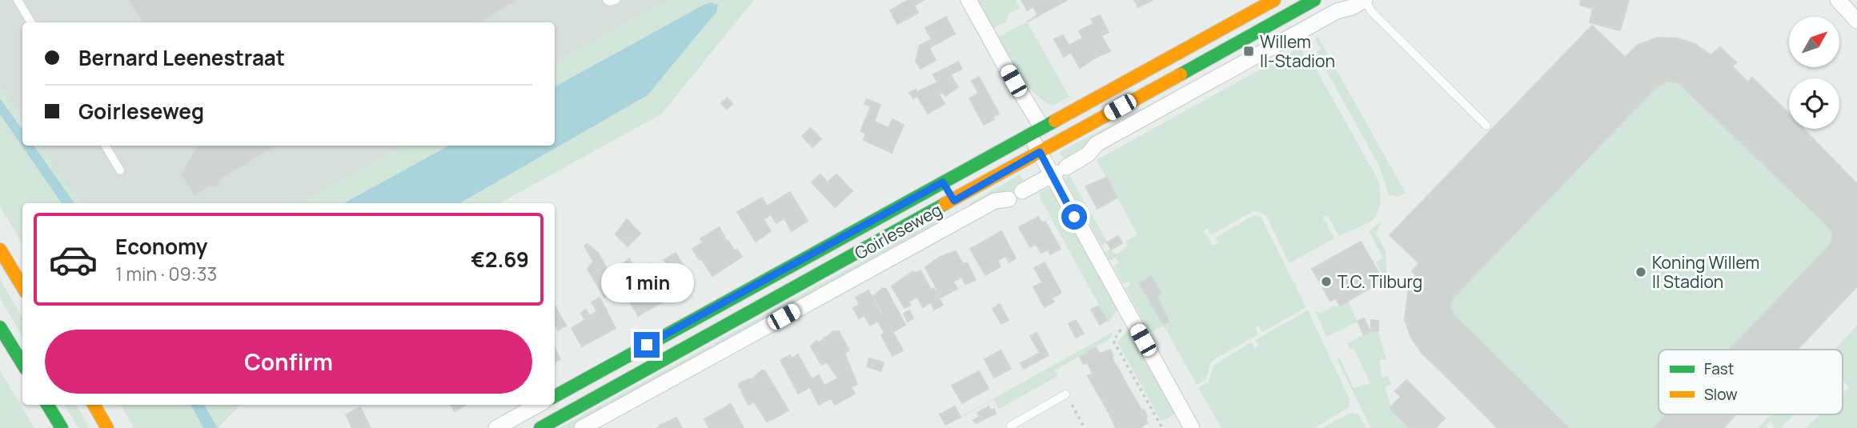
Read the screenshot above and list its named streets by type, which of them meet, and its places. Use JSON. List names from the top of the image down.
{
  "streets": {
    "main road": ["Goirleseweg"]
  },
  "places": {
    "transit": ["Willem II-Stadion"],
    "other": ["Koning Willem II Stadion", "T.C. Tilburg"]
  },
  "legend": ["Fast", "Slow"],
  "north": "top right",
  "page": {
    "banner": ["Bernard Leenestraat", "Goirleseweg"],
    "list": [
      {
        "name": "Economy",
        "note": "1 min · 09:33",
        "value": "€2.69"
      }
    ],
    "bubble": "1 min",
    "buttons": "Confirm"
  }
}
